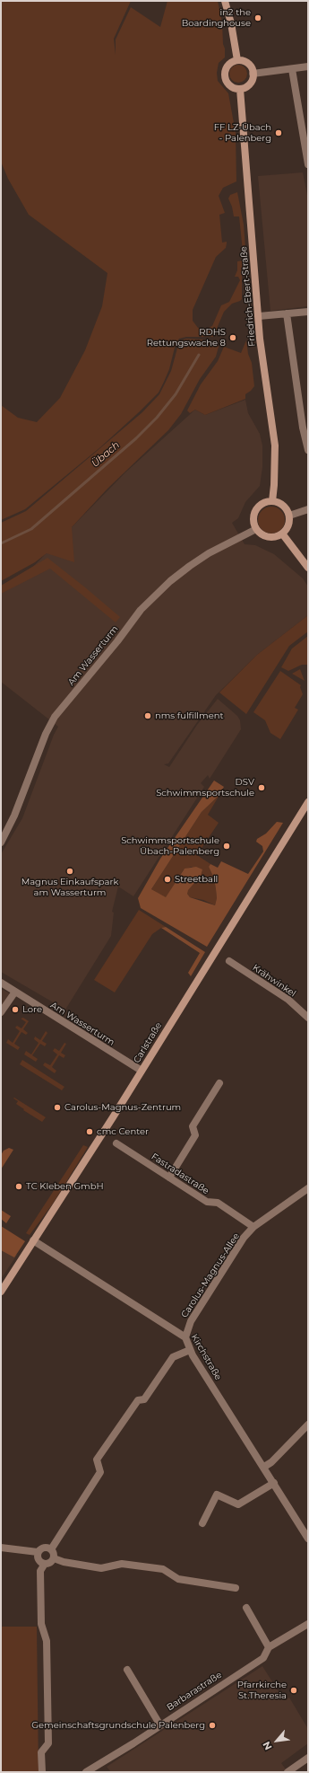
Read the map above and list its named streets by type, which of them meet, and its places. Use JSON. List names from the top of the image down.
{
  "streets": {
    "main road": ["Friedrich-Ebert-Straße", "Carlstraße"],
    "street": [
      "Am Wasserturm",
      "Krähwinkel",
      "Fastradastraße",
      "Carolus-Magnus-Allee",
      "Kirchstraße",
      "Barbarastraße"
    ]
  },
  "crossings": [
    ["Friedrich-Ebert-Straße", "Am Wasserturm"],
    ["Am Wasserturm", "Carlstraße"],
    ["Carlstraße", "Kirchstraße"],
    ["Fastradastraße", "Carolus-Magnus-Allee"],
    ["Carolus-Magnus-Allee", "Kirchstraße"]
  ],
  "water": ["Übach"],
  "places": [
    "in2 the Boardinghouse",
    "FF LZ-Übach - Palenberg",
    "RDHS Rettungswache 8",
    "nms fulfillment",
    "DSV Schwimmsportschule",
    "Schwimmsportschule Übach-Palenberg",
    "Magnus Einkaufspark am Wasserturm",
    "Streetball",
    "Lore",
    "Carolus-Magnus-Zentrum",
    "cmc Center",
    "TC Kleben GmbH",
    "Pfarrkirche St.Theresia",
    "Gemeinschaftsgrundschule Palenberg"
  ],
  "north": "bottom left"
}
